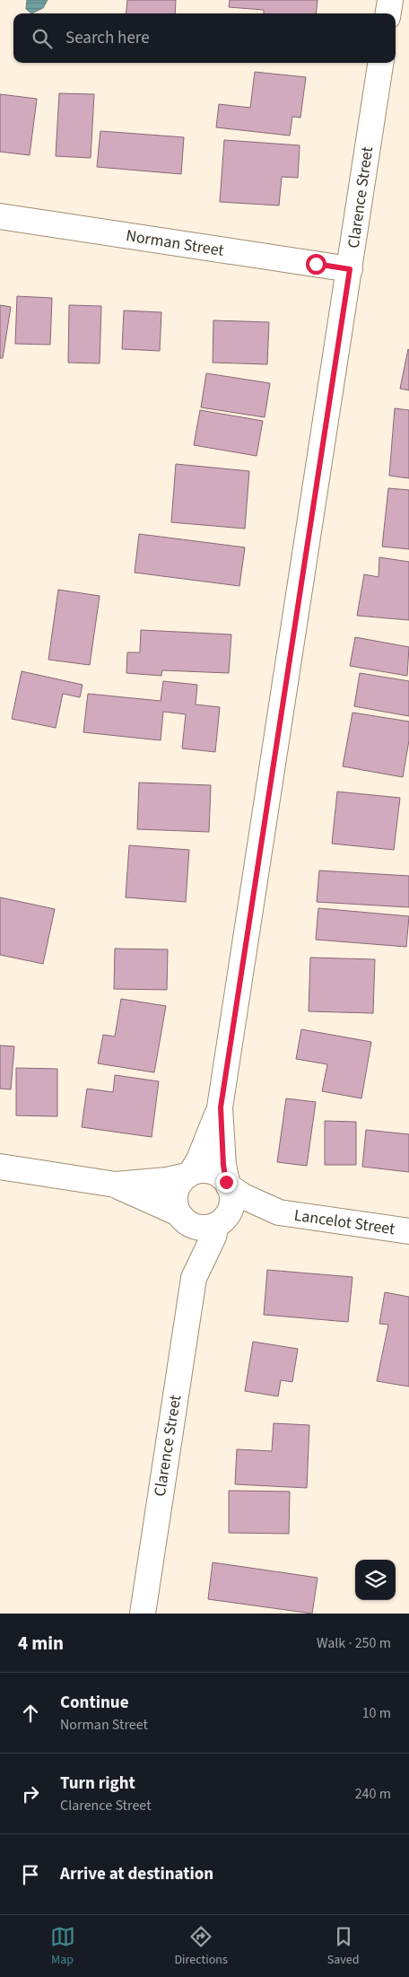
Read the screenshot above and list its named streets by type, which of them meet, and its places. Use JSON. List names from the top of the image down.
{
  "streets": {
    "street": ["Clarence Street", "Norman Street", "Lancelot Street"]
  },
  "crossings": [
    ["Clarence Street", "Norman Street"],
    ["Clarence Street", "Lancelot Street"]
  ],
  "page": {
    "search": "Search here",
    "heading": ["4 min", "Walk · 250 m"],
    "list": [
      ["Continue", "Norman Street", "10 m"],
      ["Turn right", "Clarence Street", "240 m"],
      "Arrive at destination"
    ],
    "nav": ["Map", "Directions", "Saved"]
  }
}
